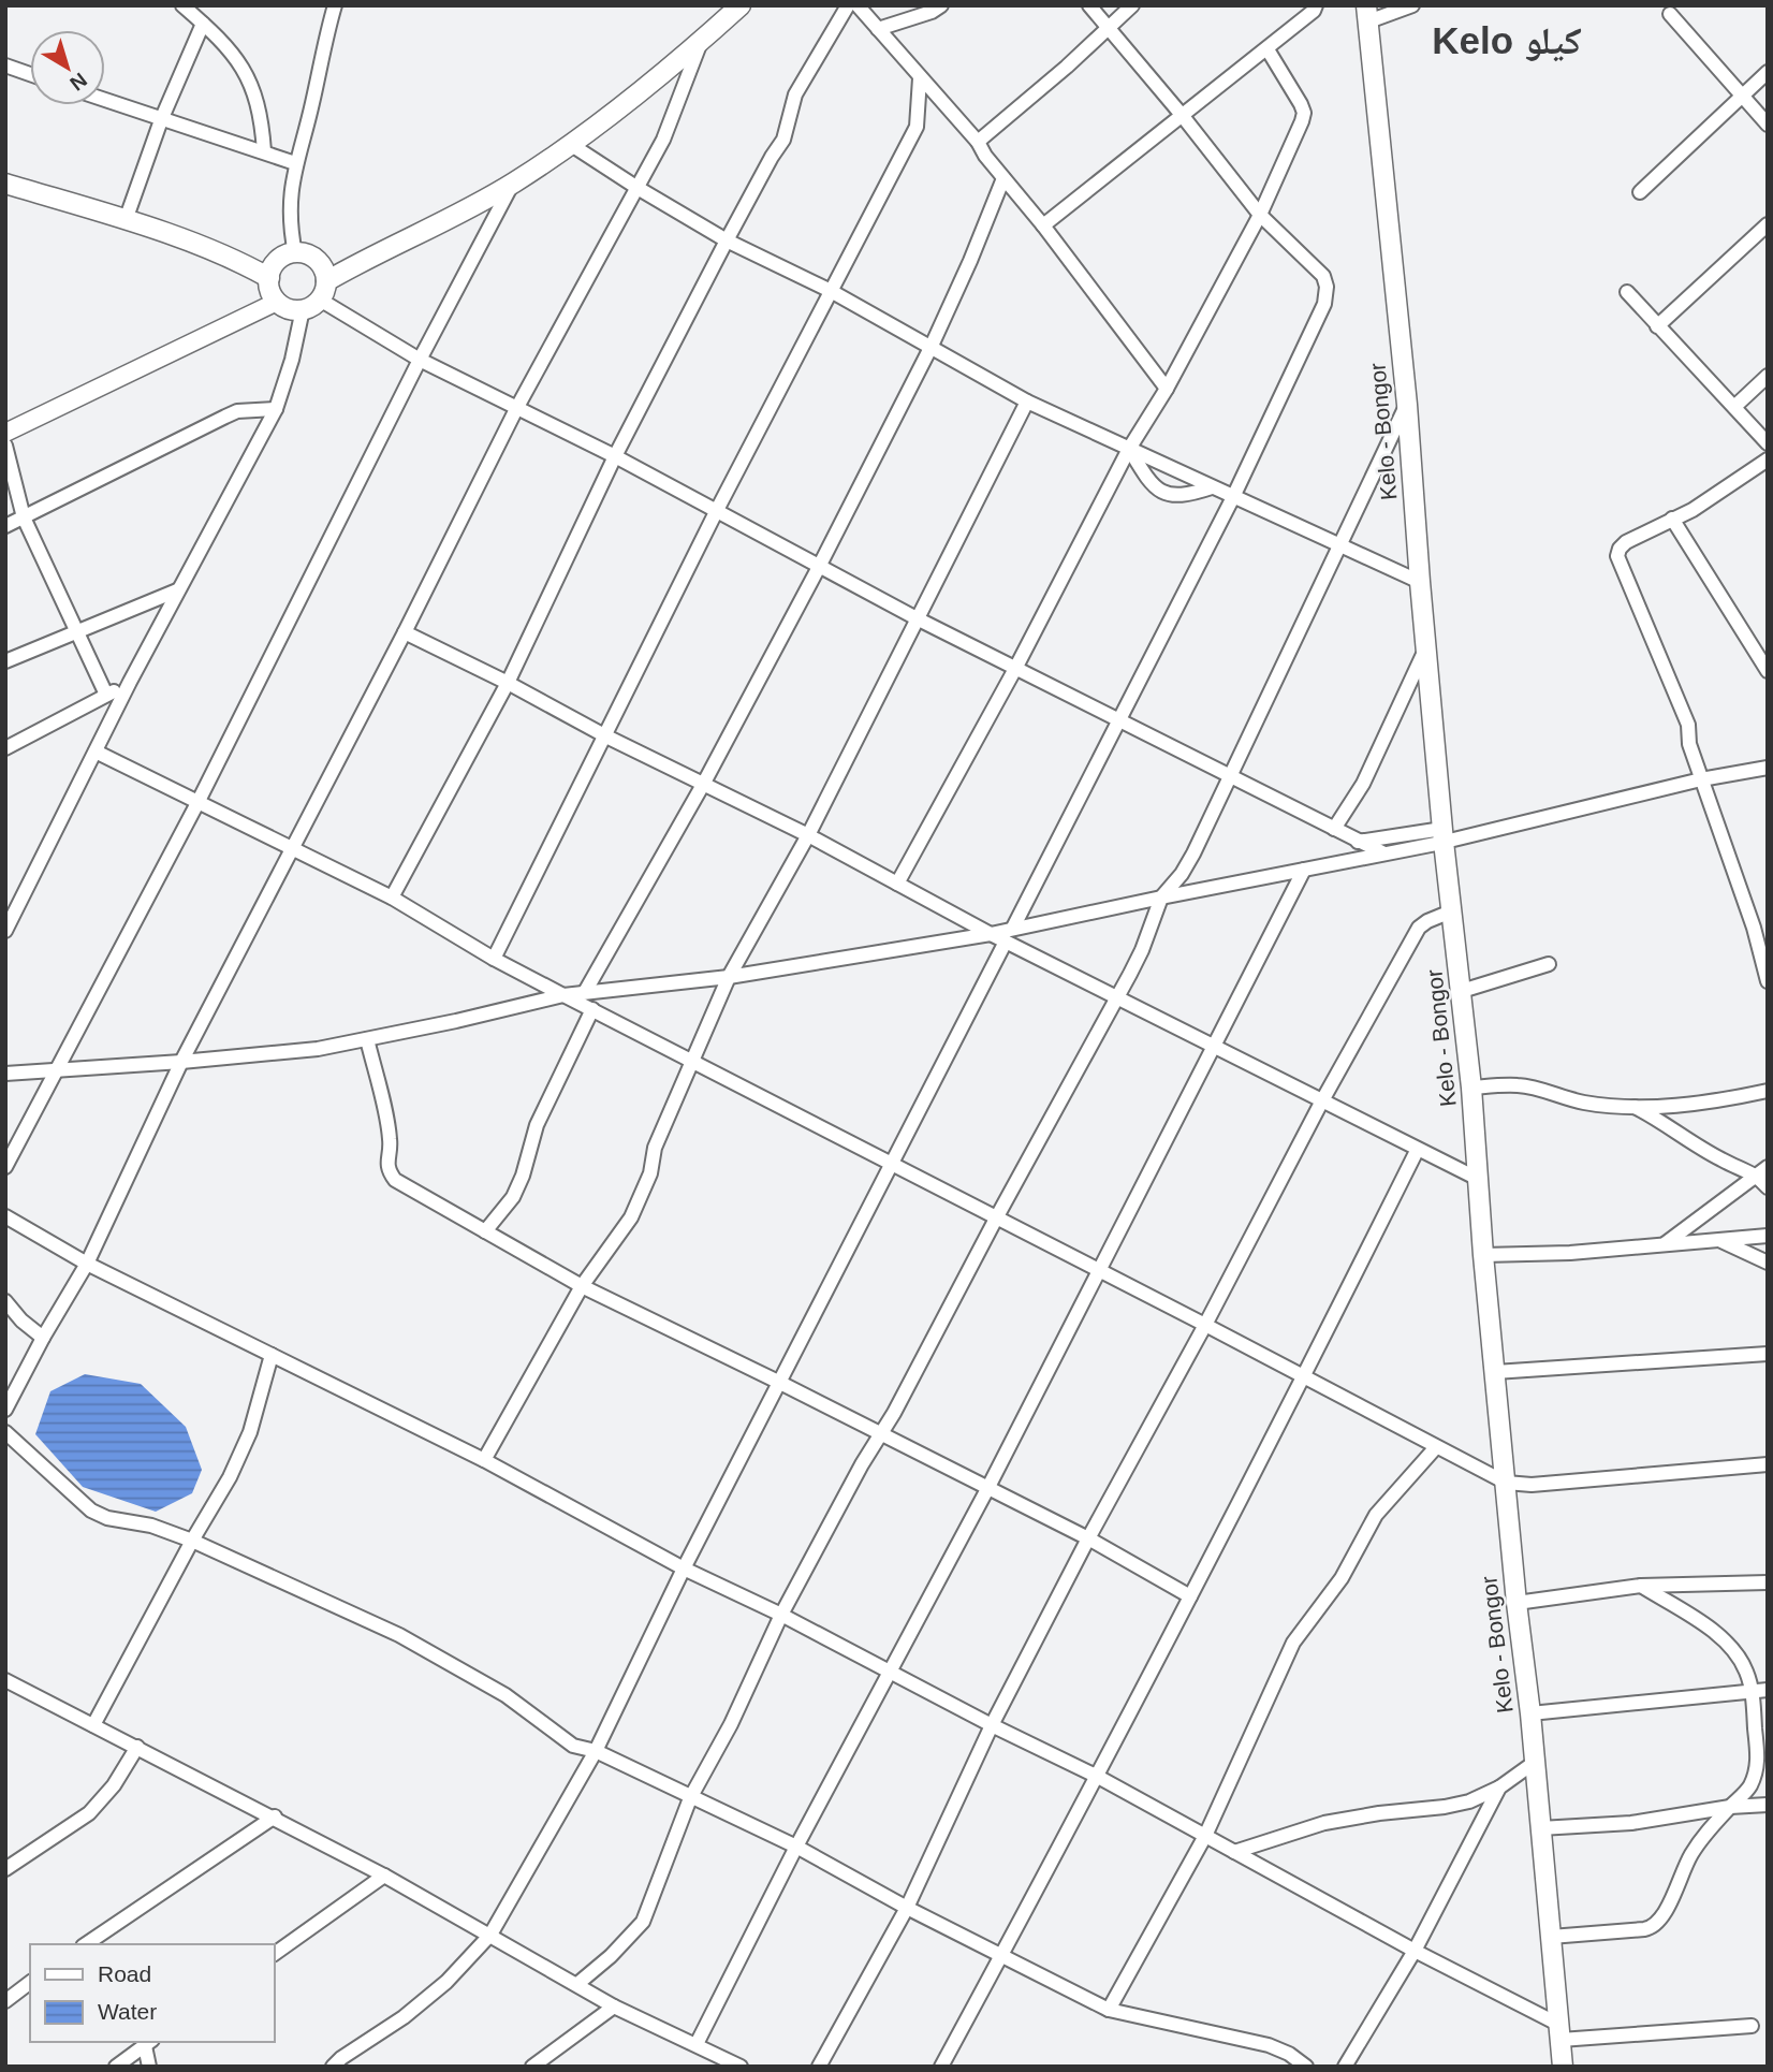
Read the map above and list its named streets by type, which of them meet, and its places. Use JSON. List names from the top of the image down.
{
  "streets": {
    "highway": ["Kelo - Bongor"]
  },
  "districts": ["Kelo كيلو"],
  "legend": ["Road", "Water"],
  "north": "bottom right"
}
